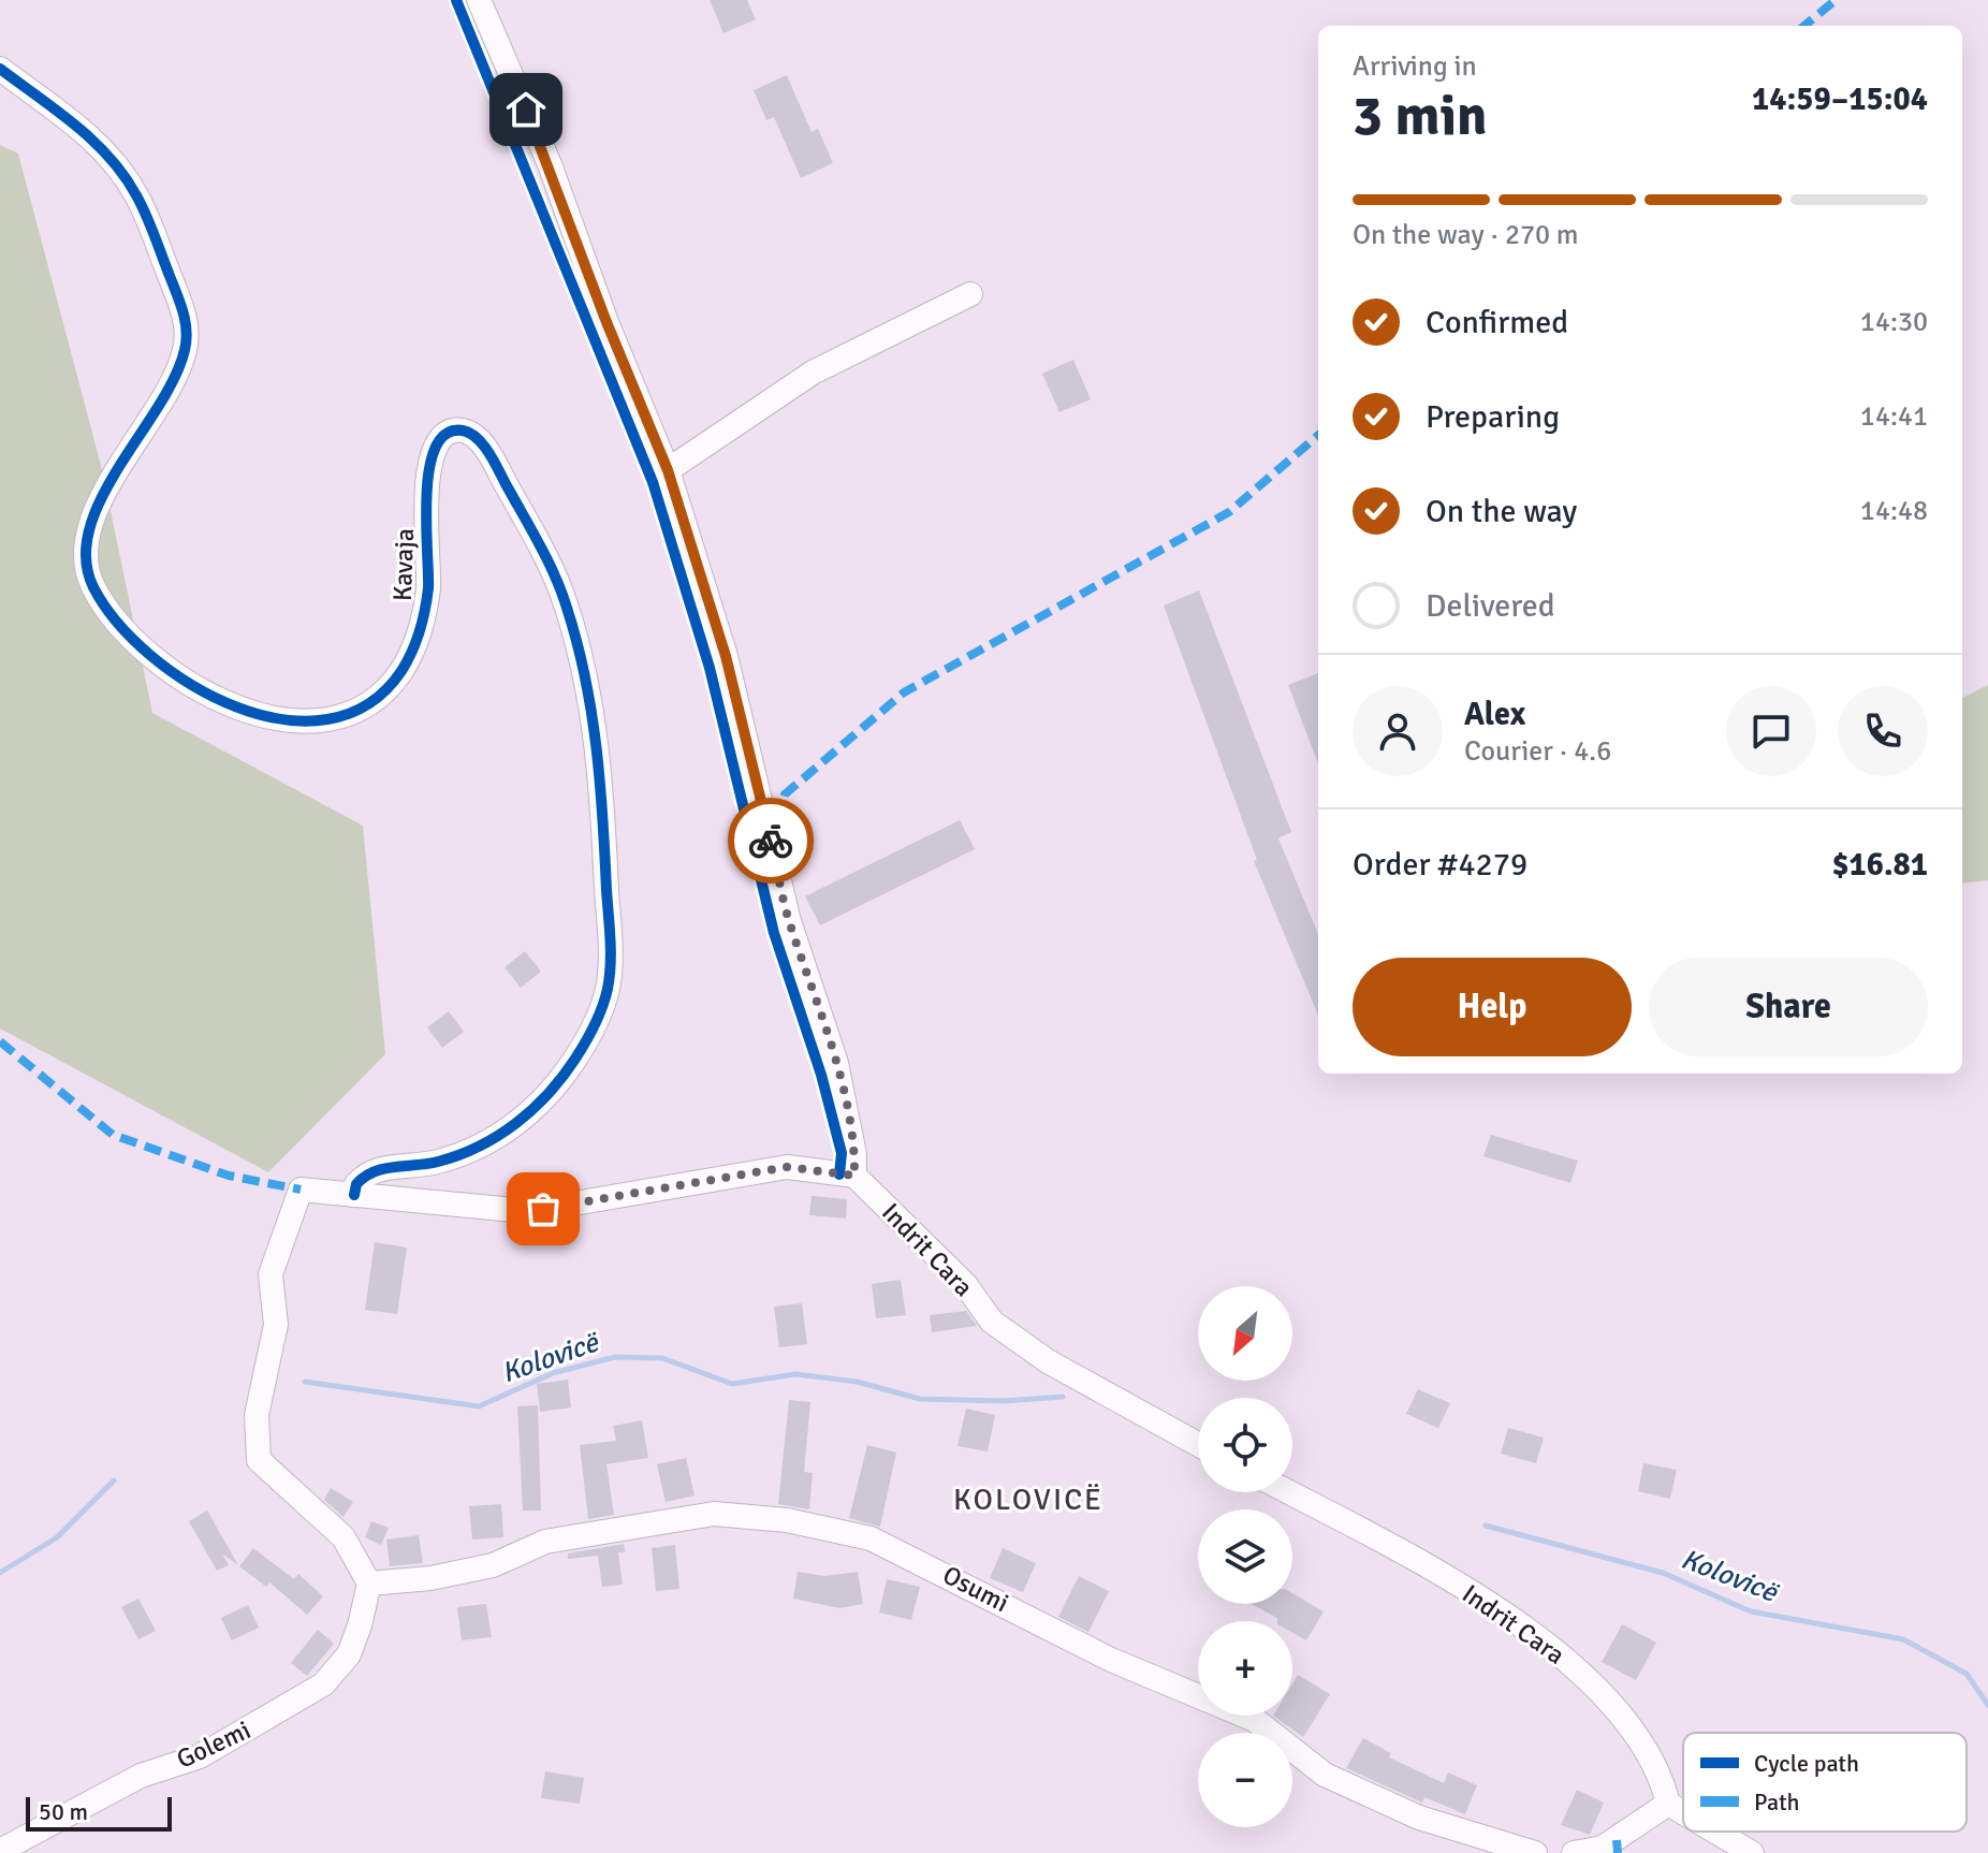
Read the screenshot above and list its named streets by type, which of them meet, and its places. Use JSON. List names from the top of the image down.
{
  "streets": {
    "street": [
      "Kavaja",
      "Indrit Cara",
      "Osumi",
      "Golemi"
    ]
  },
  "crossings": [
    ["Osumi", "Golemi"]
  ],
  "districts": ["KOLOVICË"],
  "water": ["Kolovicë"],
  "legend": ["Cycle path", "Path"],
  "scale_bar": "50 m",
  "north": "bottom left",
  "page": {
    "heading": ["3 min", "Arriving in", "14:59–15:04"],
    "panel": [
      "Alex",
      "Courier · 4.6",
      "Order #4279",
      "$16.81"
    ],
    "bar": "On the way · 270 m",
    "list": [
      ["Confirmed", "14:30"],
      ["Preparing", "14:41"],
      ["On the way", "14:48"],
      "Delivered"
    ],
    "buttons": ["Help", "Share"],
    "map_buttons": ["+", "−"],
    "scale": "50 m"
  }
}
